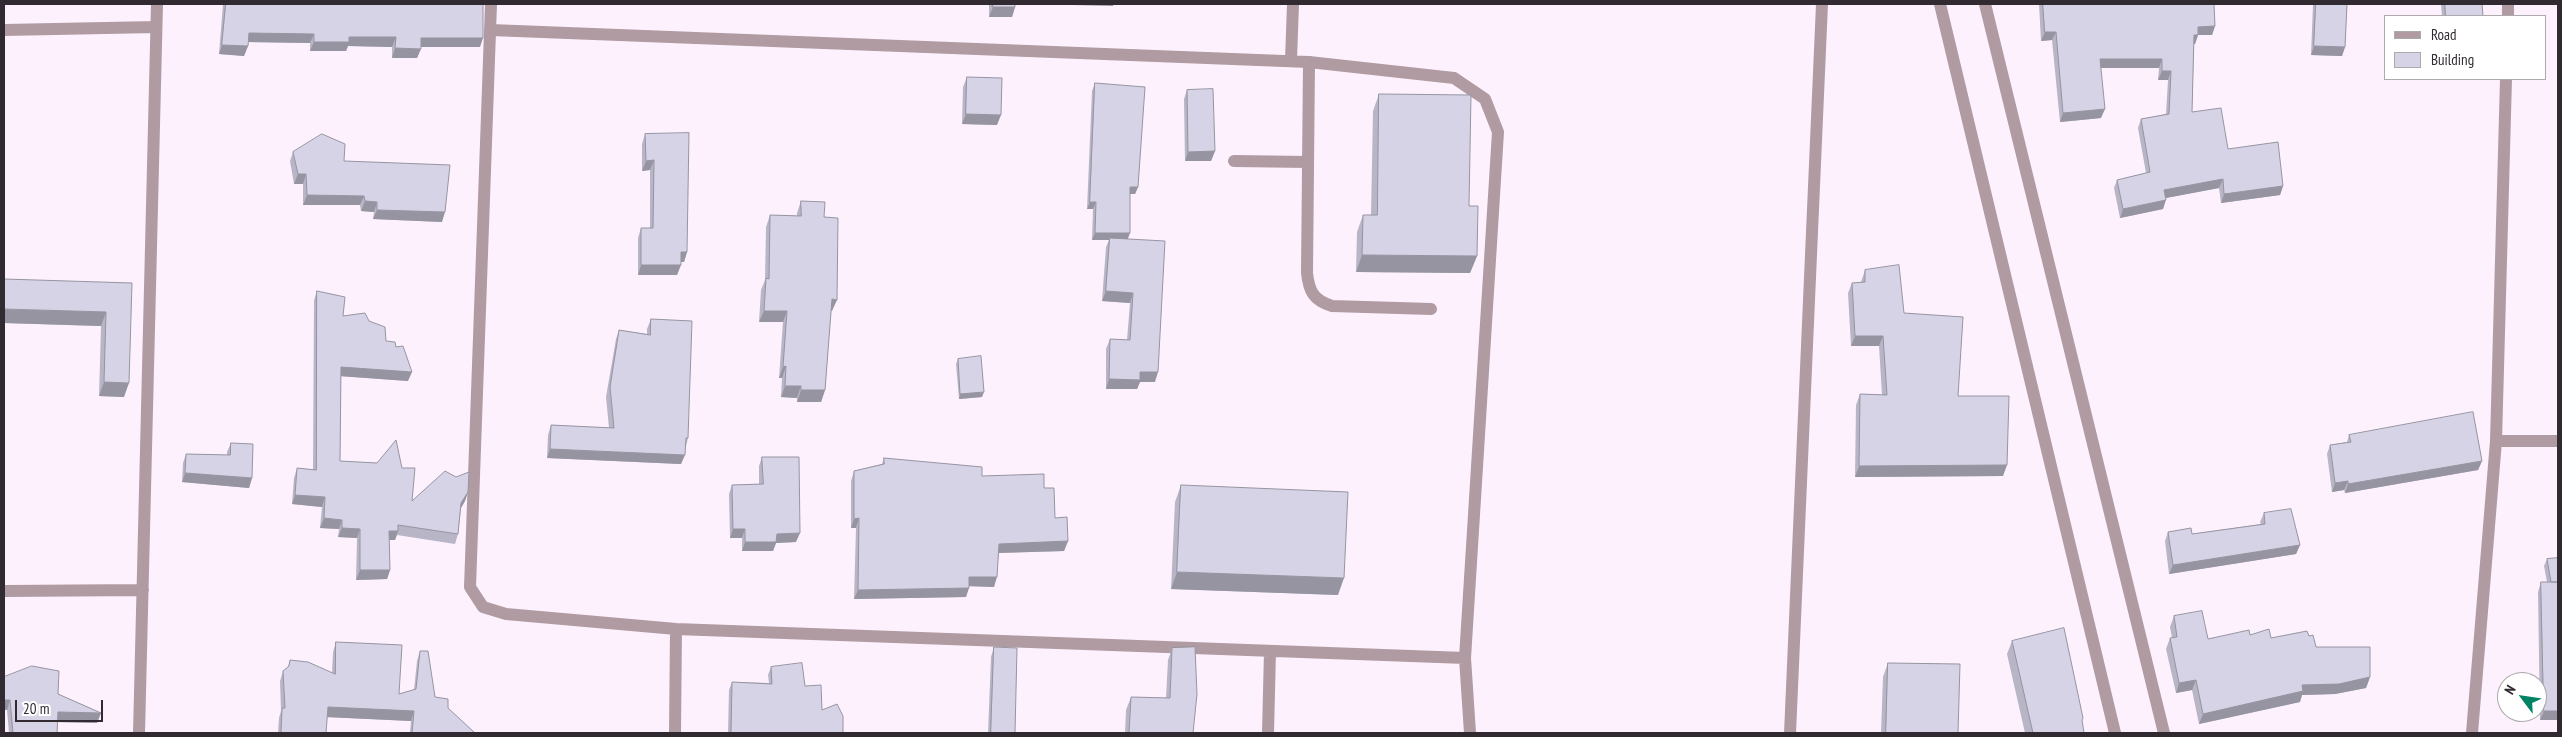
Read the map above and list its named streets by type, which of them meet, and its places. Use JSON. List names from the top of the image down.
{
  "legend": ["Road", "Building"],
  "scale_bar": "20 m",
  "north": "top left"
}
